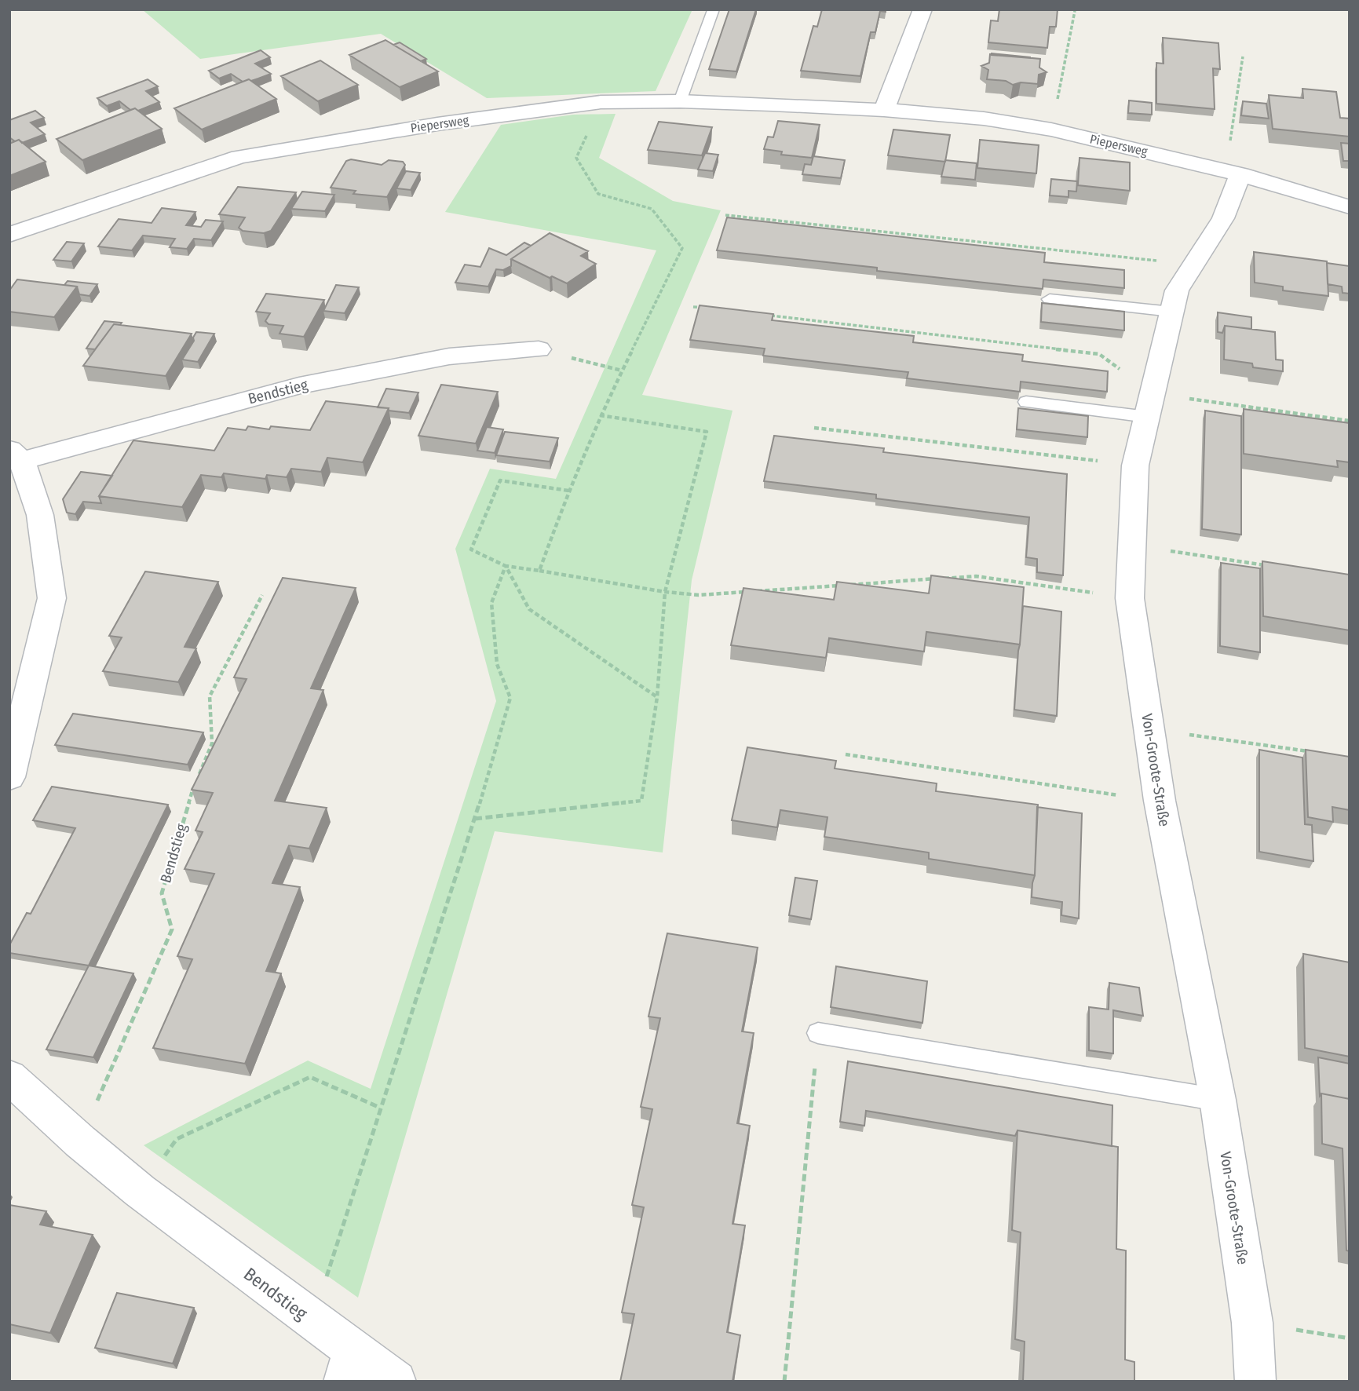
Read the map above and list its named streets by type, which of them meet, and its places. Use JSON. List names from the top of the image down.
{
  "streets": {
    "street": ["Piepersweg", "Bendstieg", "Von-Groote-Straße"]
  },
  "crossings": [
    ["Piepersweg", "Von-Groote-Straße"]
  ]
}
